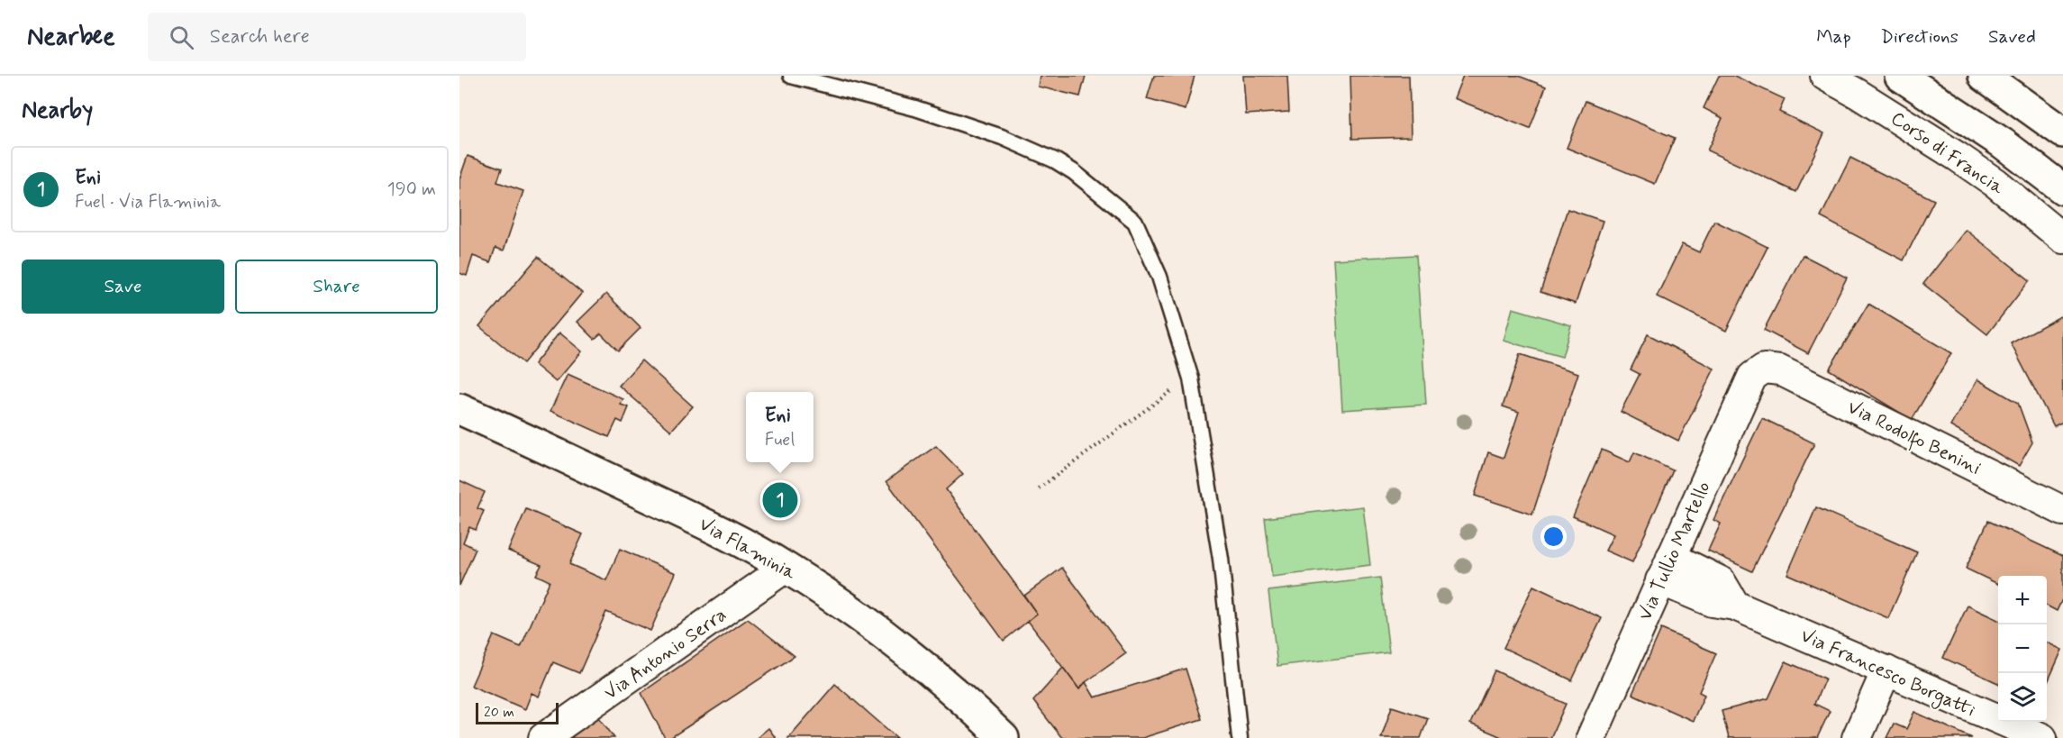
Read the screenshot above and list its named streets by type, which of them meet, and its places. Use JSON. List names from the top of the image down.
{
  "streets": {
    "street": [
      "Corso di Francia",
      "Via Rodolfo Benini",
      "Via Flaminia",
      "Via Tullio Martello",
      "Via Antonio Serra",
      "Via Francesco Borgatti"
    ]
  },
  "crossings": [
    ["Via Rodolfo Benini", "Via Tullio Martello"],
    ["Via Flaminia", "Via Antonio Serra"],
    ["Via Tullio Martello", "Via Francesco Borgatti"]
  ],
  "scale_bar": "20 m",
  "page": {
    "header": "Nearbee",
    "search": "Search here",
    "nav": ["Map", "Directions", "Saved"],
    "heading": "Nearby",
    "list": [
      {
        "mark": "1",
        "name": "Eni",
        "note": "Fuel · Via Flaminia",
        "value": "190 m"
      }
    ],
    "buttons": ["Save", "Share"],
    "popup": ["Eni", "Fuel"],
    "pins": "1",
    "map_buttons": ["+", "−"],
    "scale": "20 m"
  }
}
